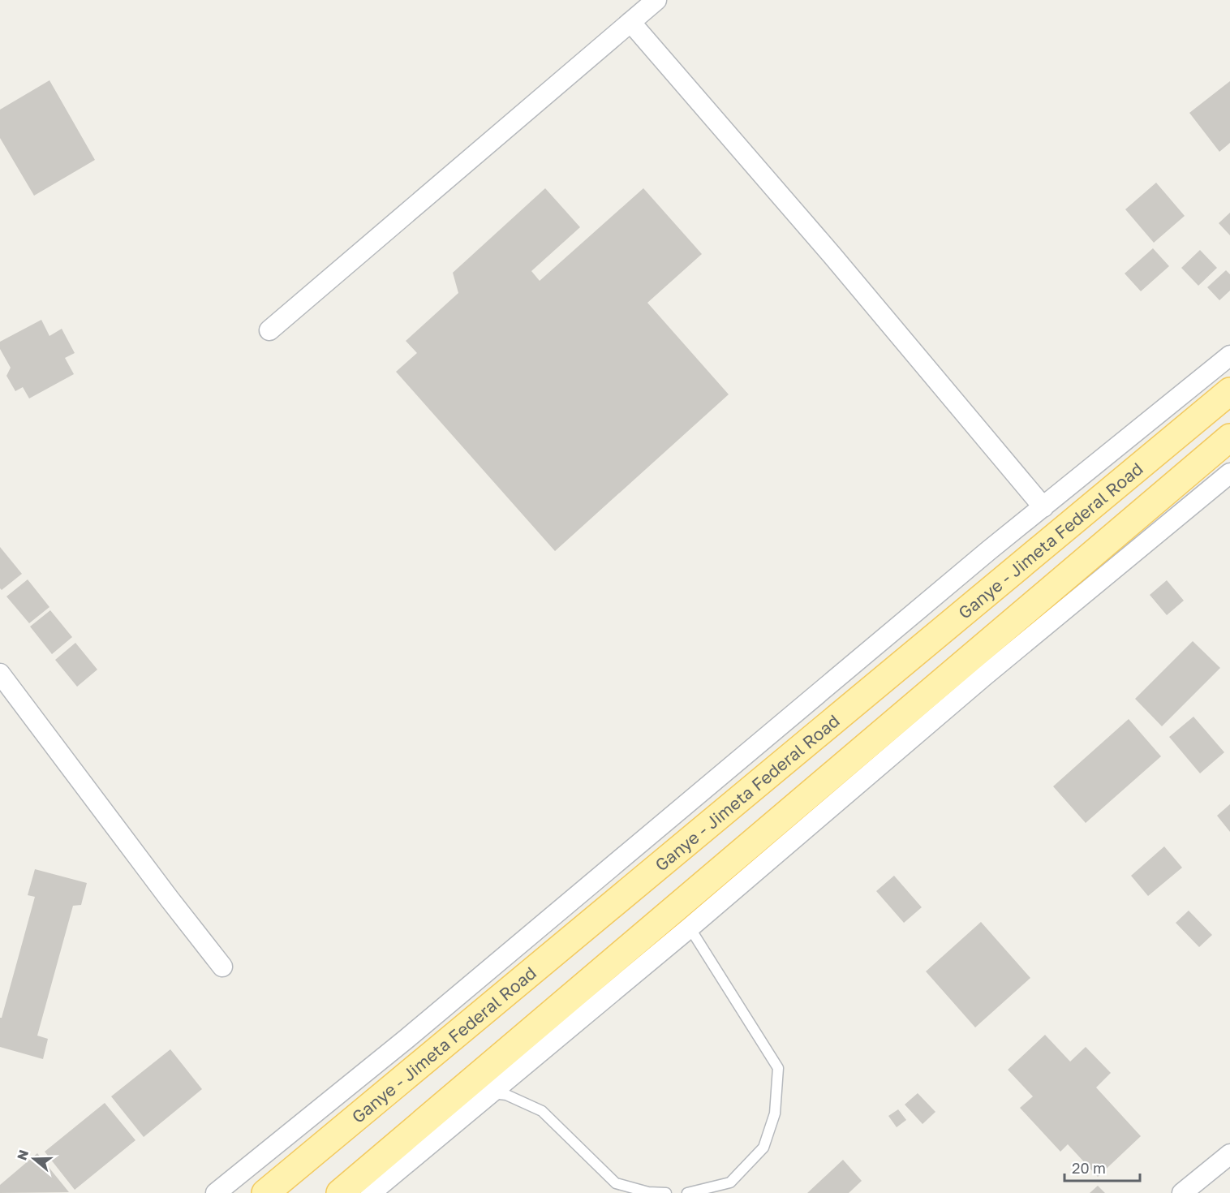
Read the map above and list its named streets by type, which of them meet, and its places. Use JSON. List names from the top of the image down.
{
  "streets": {
    "main road": ["Ganye - Jimeta Federal Road"]
  },
  "scale_bar": "20 m",
  "north": "left"
}
